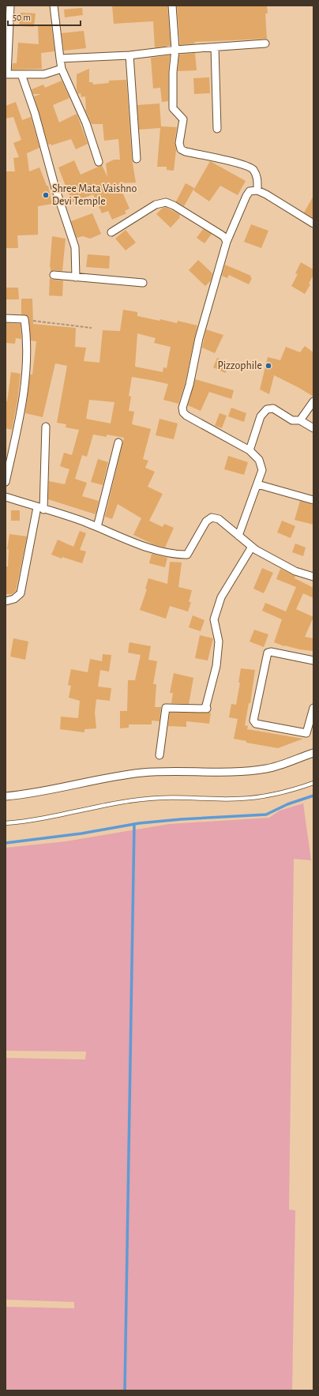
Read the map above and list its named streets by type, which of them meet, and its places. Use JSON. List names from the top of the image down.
{
  "places": ["Shree Mata Vaishno Devi Temple", "Pizzophile"],
  "scale_bar": "50 m"
}
